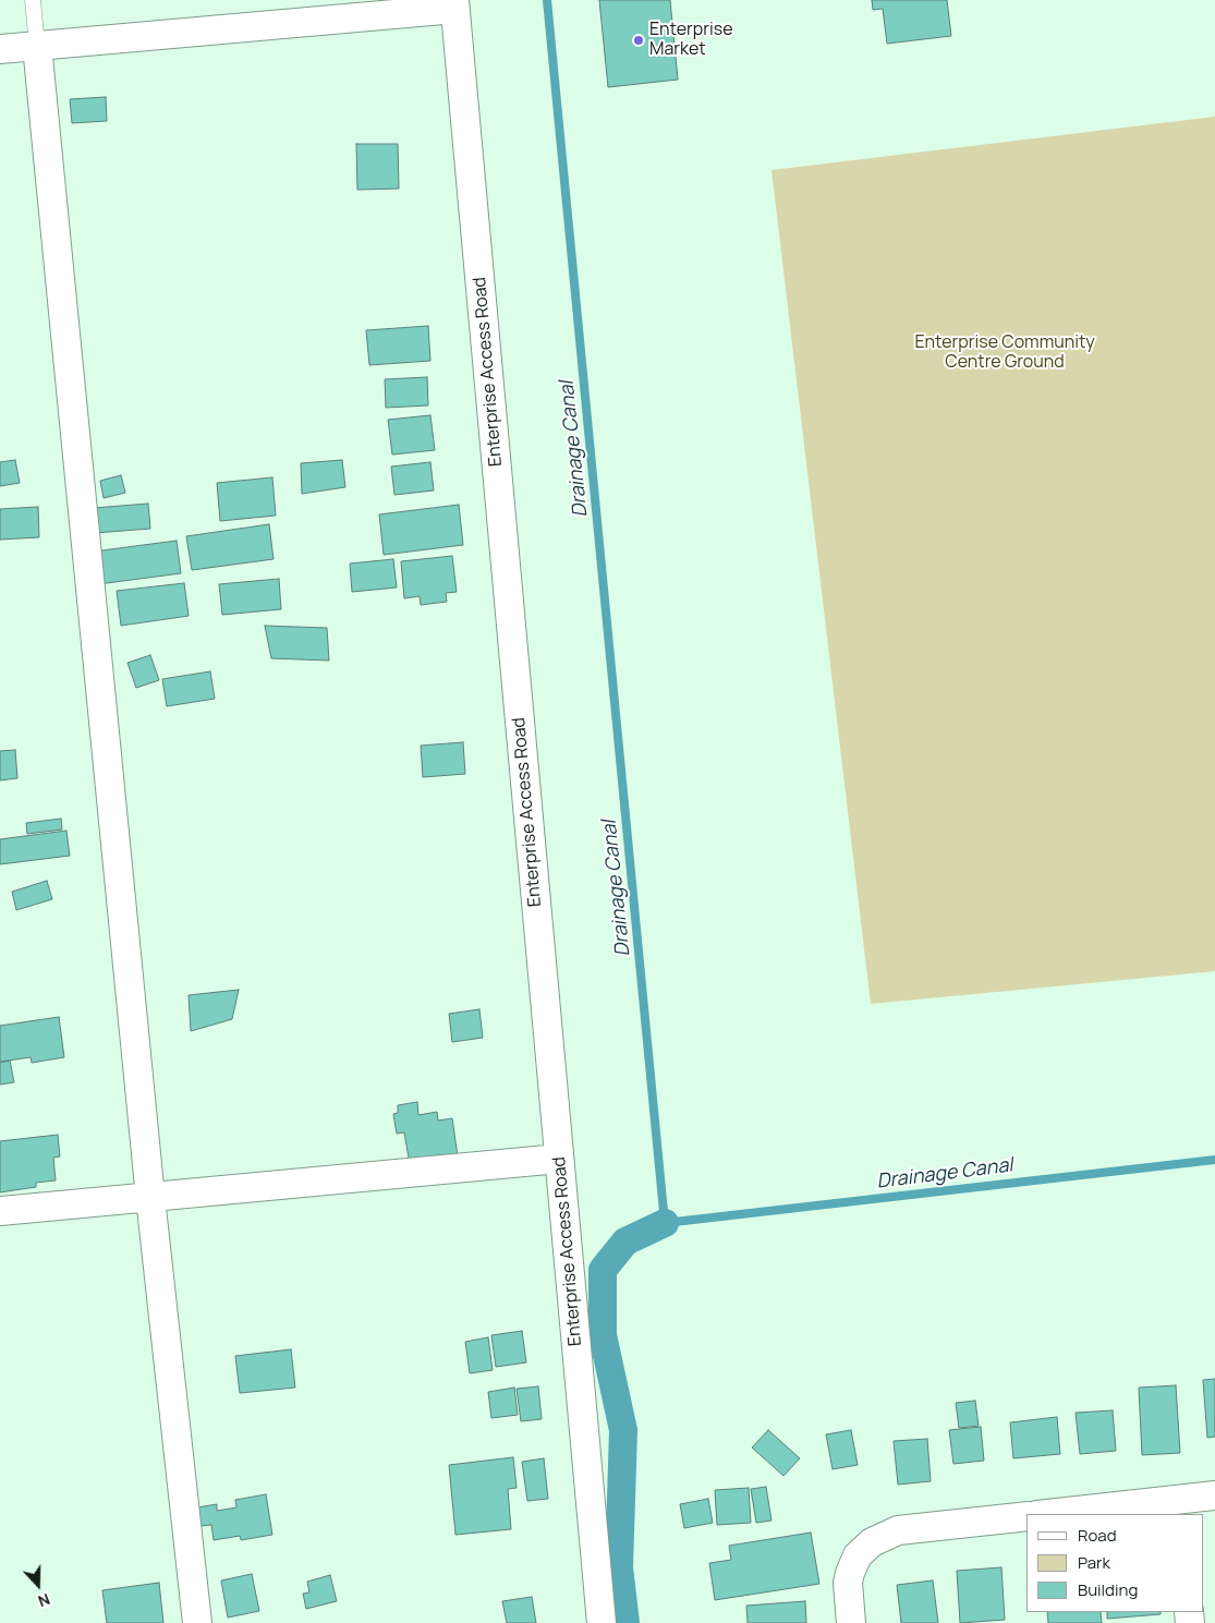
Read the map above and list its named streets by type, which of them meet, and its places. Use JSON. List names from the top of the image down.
{
  "streets": {
    "street": ["Enterprise Access Road"]
  },
  "water": ["Drainage Canal"],
  "parks": ["Enterprise Community Centre Ground"],
  "places": ["Enterprise Market"],
  "legend": ["Road", "Park", "Building"],
  "north": "bottom"
}
